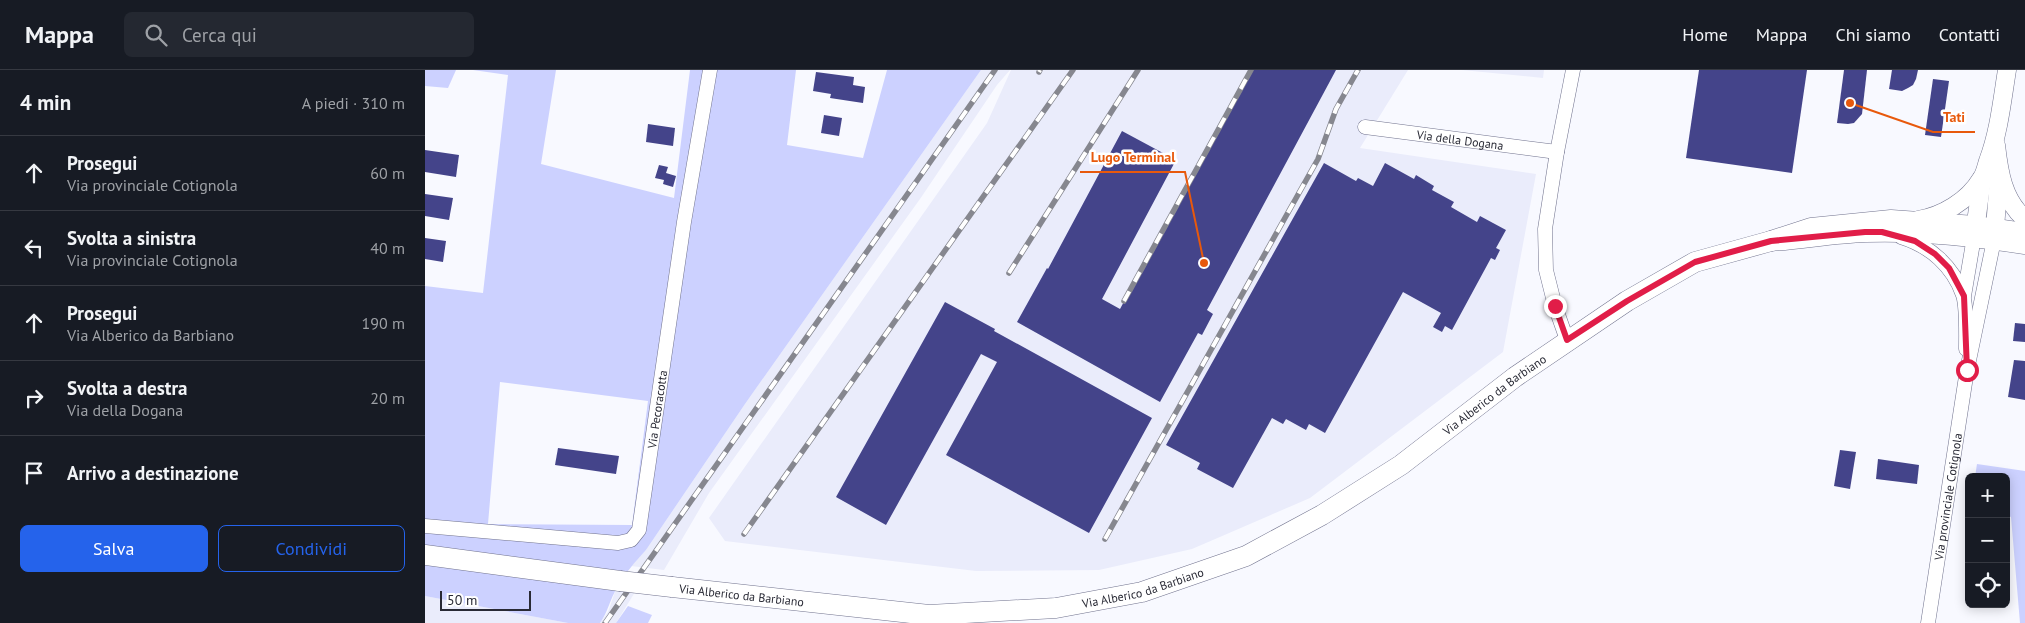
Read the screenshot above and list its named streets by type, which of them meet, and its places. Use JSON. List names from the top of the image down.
{
  "streets": {
    "main road": ["Via Alberico da Barbiano"],
    "street": ["Via della Dogana", "Via Pecoracotta", "Via provinciale Cotignola"]
  },
  "crossings": [
    ["Via Alberico da Barbiano", "Via provinciale Cotignola"]
  ],
  "places": ["Tati", "Lugo Terminal"],
  "scale_bar": "50 m",
  "page": {
    "header": "Mappa",
    "search": "Cerca qui",
    "nav": [
      "Home",
      "Mappa",
      "Chi siamo",
      "Contatti"
    ],
    "heading": ["4 min", "A piedi · 310 m"],
    "list": [
      ["Prosegui", "Via provinciale Cotignola", "60 m"],
      ["Svolta a sinistra", "Via provinciale Cotignola", "40 m"],
      ["Prosegui", "Via Alberico da Barbiano", "190 m"],
      ["Svolta a destra", "Via della Dogana", "20 m"],
      "Arrivo a destinazione"
    ],
    "map_buttons": ["+", "−"],
    "buttons": ["Salva", "Condividi"],
    "scale": "50 m"
  }
}
